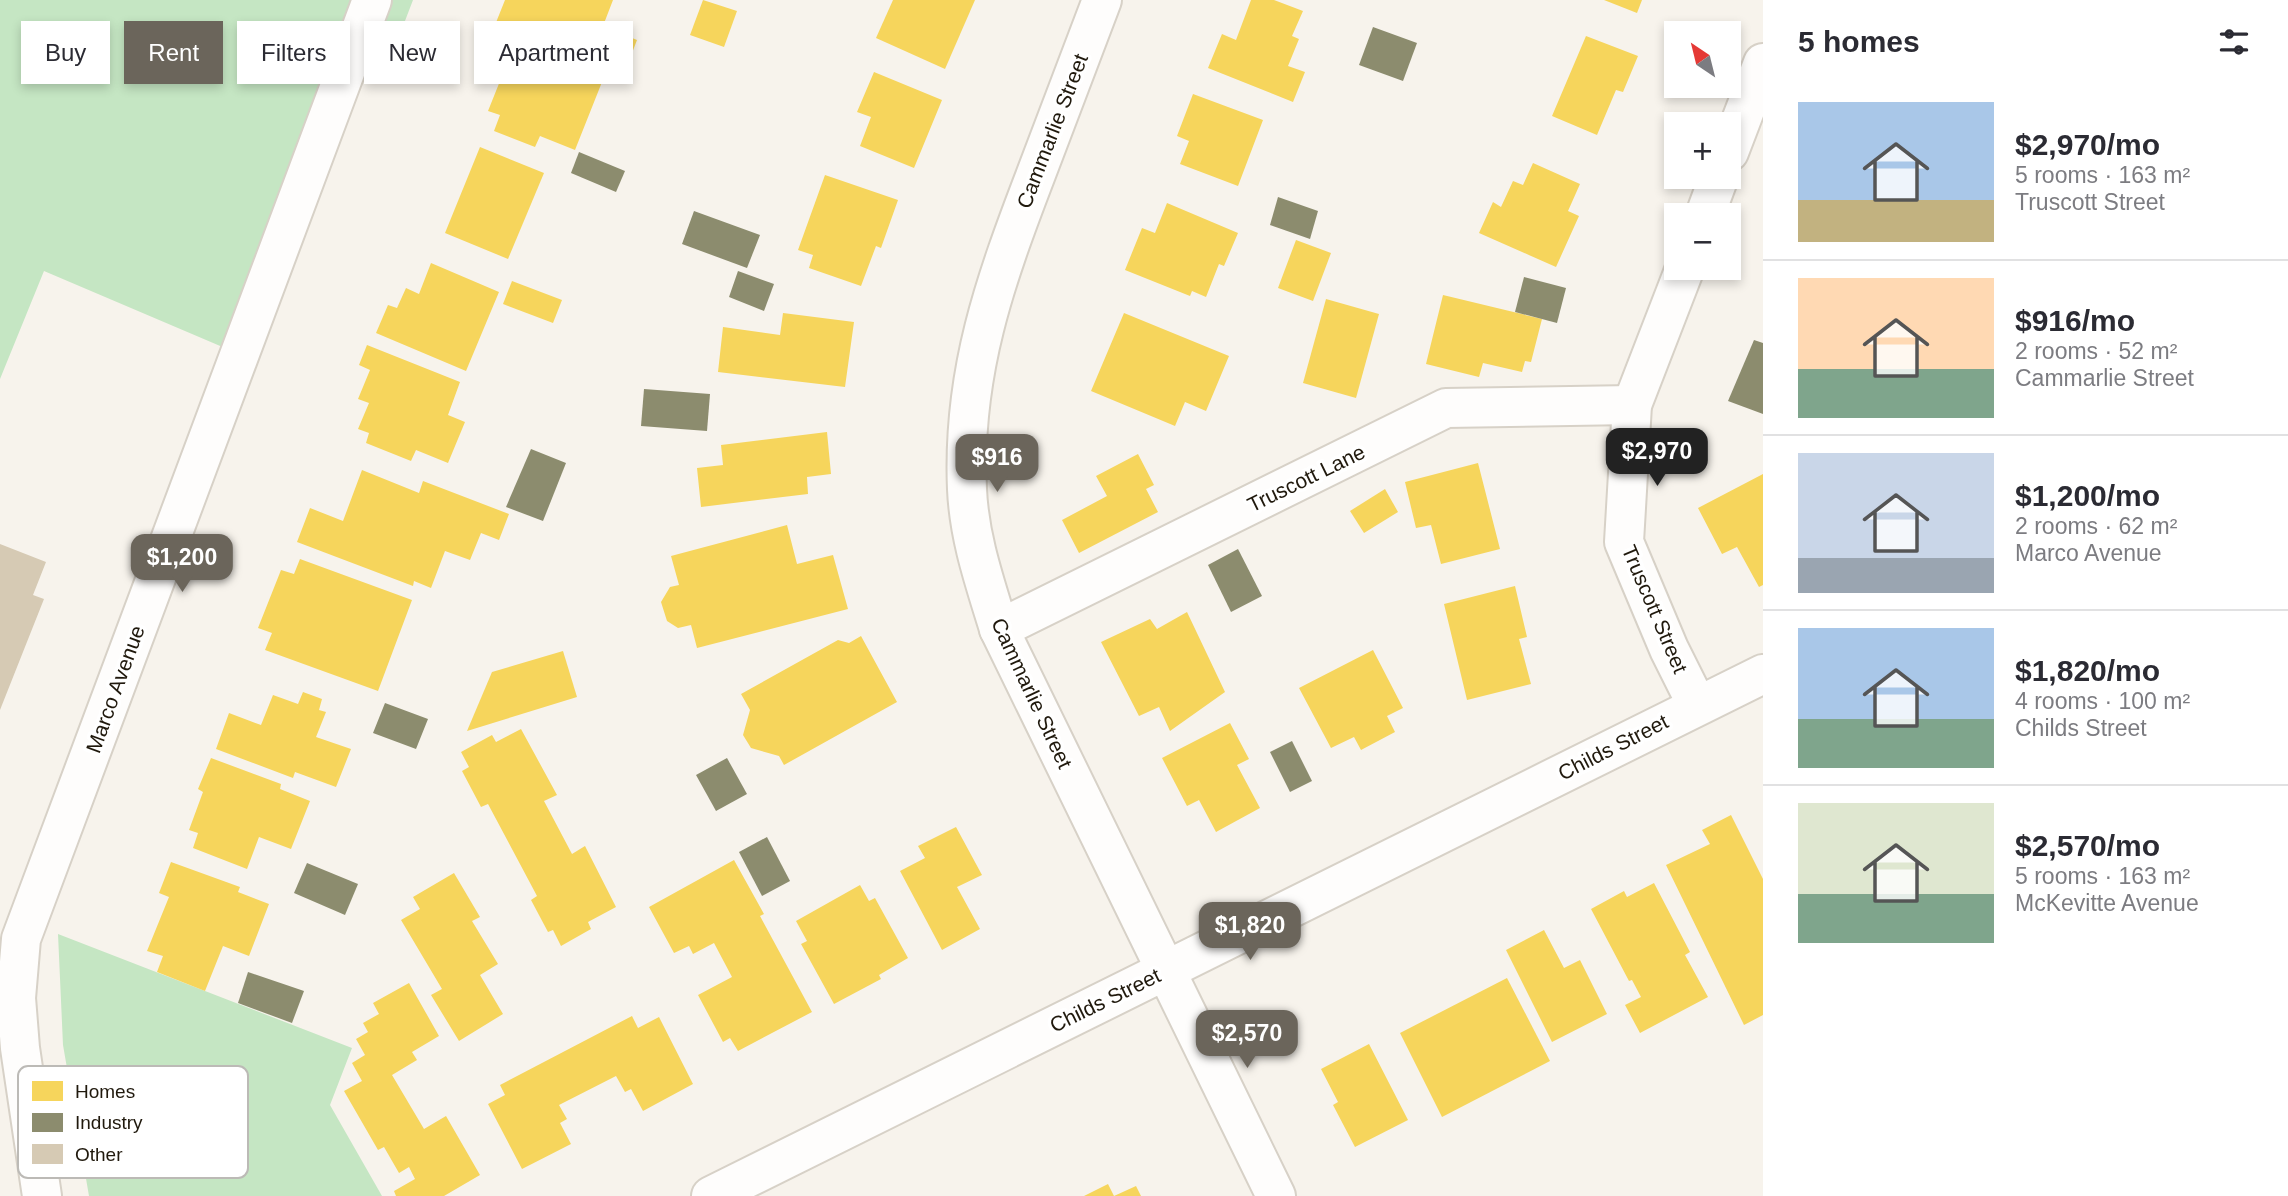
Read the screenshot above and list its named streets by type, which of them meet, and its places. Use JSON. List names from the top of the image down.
{
  "streets": {
    "street": [
      "Cammarlie Street",
      "Truscott Lane",
      "Truscott Street",
      "Marco Avenue",
      "Childs Street"
    ]
  },
  "crossings": [
    ["Cammarlie Street", "Truscott Lane"],
    ["Cammarlie Street", "Childs Street"],
    ["Truscott Lane", "Truscott Street"],
    ["Truscott Street", "Childs Street"]
  ],
  "legend": ["Homes", "Industry", "Other"],
  "north": "top left",
  "page": {
    "heading": "5 homes",
    "map_buttons": ["+", "−"],
    "chip": [
      "Buy",
      "Rent",
      "Filters",
      "New",
      "Apartment"
    ],
    "list": [
      {
        "name": "$2,970/mo",
        "note": "5 rooms · 163 m² · Truscott Street"
      },
      {
        "name": "$916/mo",
        "note": "2 rooms · 52 m² · Cammarlie Street"
      },
      {
        "name": "$1,200/mo",
        "note": "2 rooms · 62 m² · Marco Avenue"
      },
      {
        "name": "$1,820/mo",
        "note": "4 rooms · 100 m² · Childs Street"
      },
      {
        "name": "$2,570/mo",
        "note": "5 rooms · 163 m² · McKevitte Avenue"
      }
    ],
    "price": [
      "$2,970",
      "$916",
      "$1,200",
      "$1,820",
      "$2,570"
    ]
  }
}
